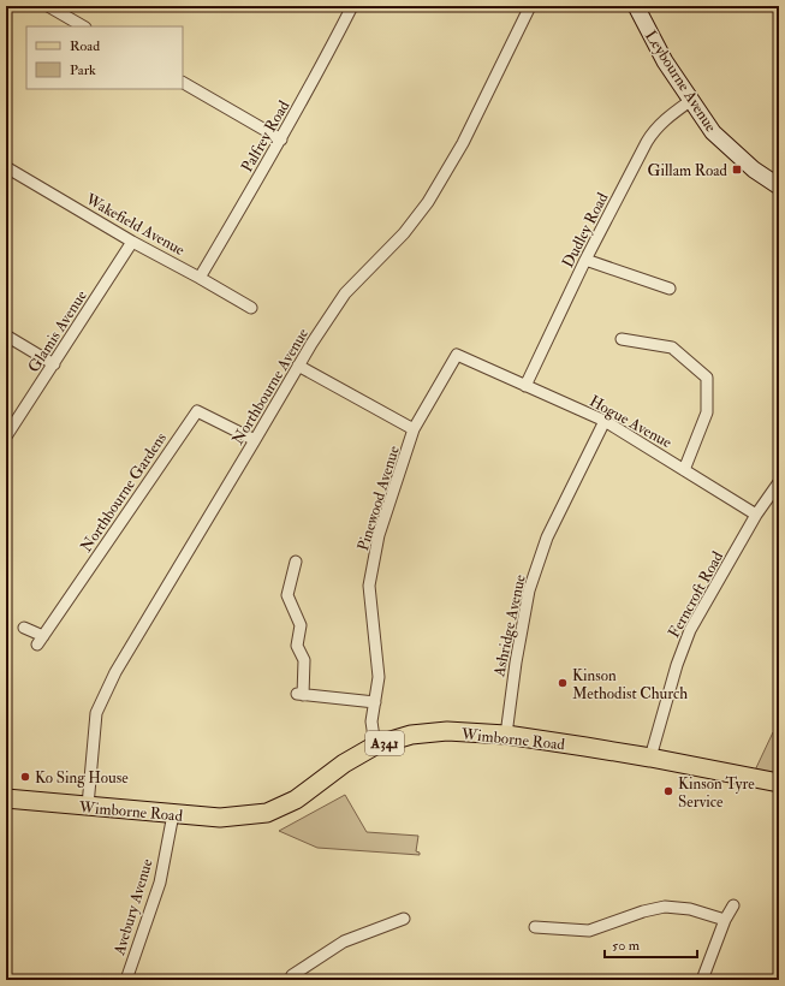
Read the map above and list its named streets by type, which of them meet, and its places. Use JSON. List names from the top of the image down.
{
  "streets": {
    "main road": ["Wimborne Road", "A341"],
    "street": [
      "Leybourne Avenue",
      "Palfrey Road",
      "Wakefield Avenue",
      "Dudley Road",
      "Glamis Avenue",
      "Northbourne Avenue",
      "Hogue Avenue",
      "Northbourne Gardens",
      "Pinewood Avenue",
      "Ferncroft Road",
      "Ashridge Avenue",
      "Avebury Avenue"
    ]
  },
  "crossings": [
    ["Leybourne Avenue", "Dudley Road"],
    ["Palfrey Road", "Wakefield Avenue"],
    ["Wakefield Avenue", "Glamis Avenue"],
    ["Dudley Road", "Hogue Avenue"],
    ["Northbourne Avenue", "Northbourne Gardens"],
    ["Northbourne Avenue", "Wimborne Road"],
    ["Hogue Avenue", "Pinewood Avenue"],
    ["Hogue Avenue", "Ferncroft Road"],
    ["Hogue Avenue", "Ashridge Avenue"],
    ["Pinewood Avenue", "Wimborne Road"],
    ["Ferncroft Road", "Wimborne Road"],
    ["Ashridge Avenue", "Wimborne Road"],
    ["Wimborne Road", "Avebury Avenue"]
  ],
  "places": {
    "transit": ["Gillam Road"],
    "other": ["Kinson Methodist Church", "Ko Sing House", "Kinson Tyre Service"]
  },
  "legend": ["Road", "Park"],
  "scale_bar": "50 m"
}
